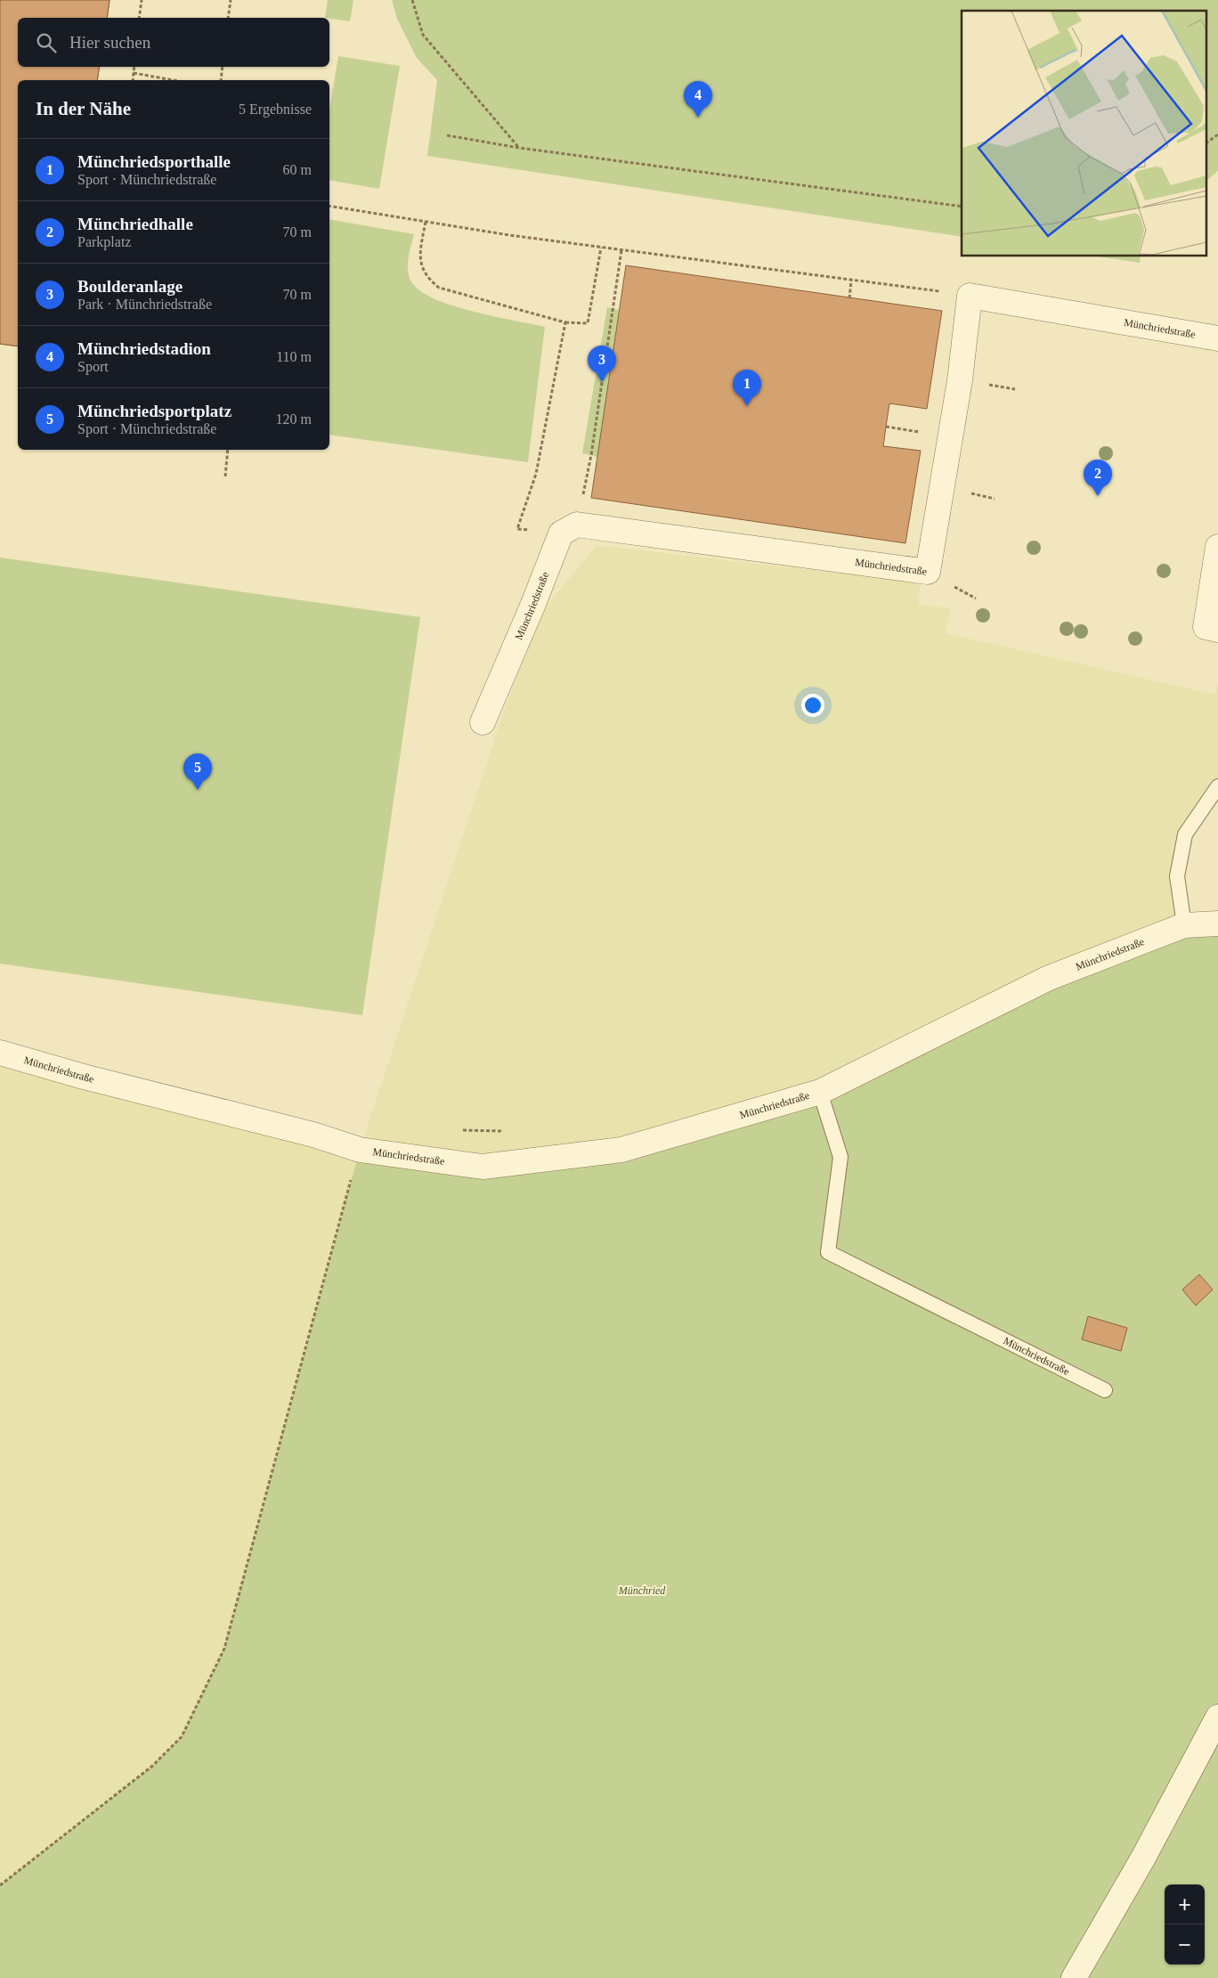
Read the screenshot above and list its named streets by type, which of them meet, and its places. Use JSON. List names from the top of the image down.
{
  "streets": {
    "street": ["Münchriedstraße"]
  },
  "parks": ["Münchried"],
  "page": {
    "search": "Hier suchen",
    "heading": ["In der Nähe", "5 Ergebnisse"],
    "pins": [
      "4",
      "3",
      "1",
      "2",
      "5"
    ],
    "list": [
      {
        "mark": "1",
        "name": "Münchriedsporthalle",
        "note": "Sport · Münchriedstraße",
        "value": "60 m"
      },
      {
        "mark": "2",
        "name": "Münchriedhalle",
        "note": "Parkplatz",
        "value": "70 m"
      },
      {
        "mark": "3",
        "name": "Boulderanlage",
        "note": "Park · Münchriedstraße",
        "value": "70 m"
      },
      {
        "mark": "4",
        "name": "Münchriedstadion",
        "note": "Sport",
        "value": "110 m"
      },
      {
        "mark": "5",
        "name": "Münchriedsportplatz",
        "note": "Sport · Münchriedstraße",
        "value": "120 m"
      }
    ],
    "map_buttons": ["+", "−"]
  }
}
